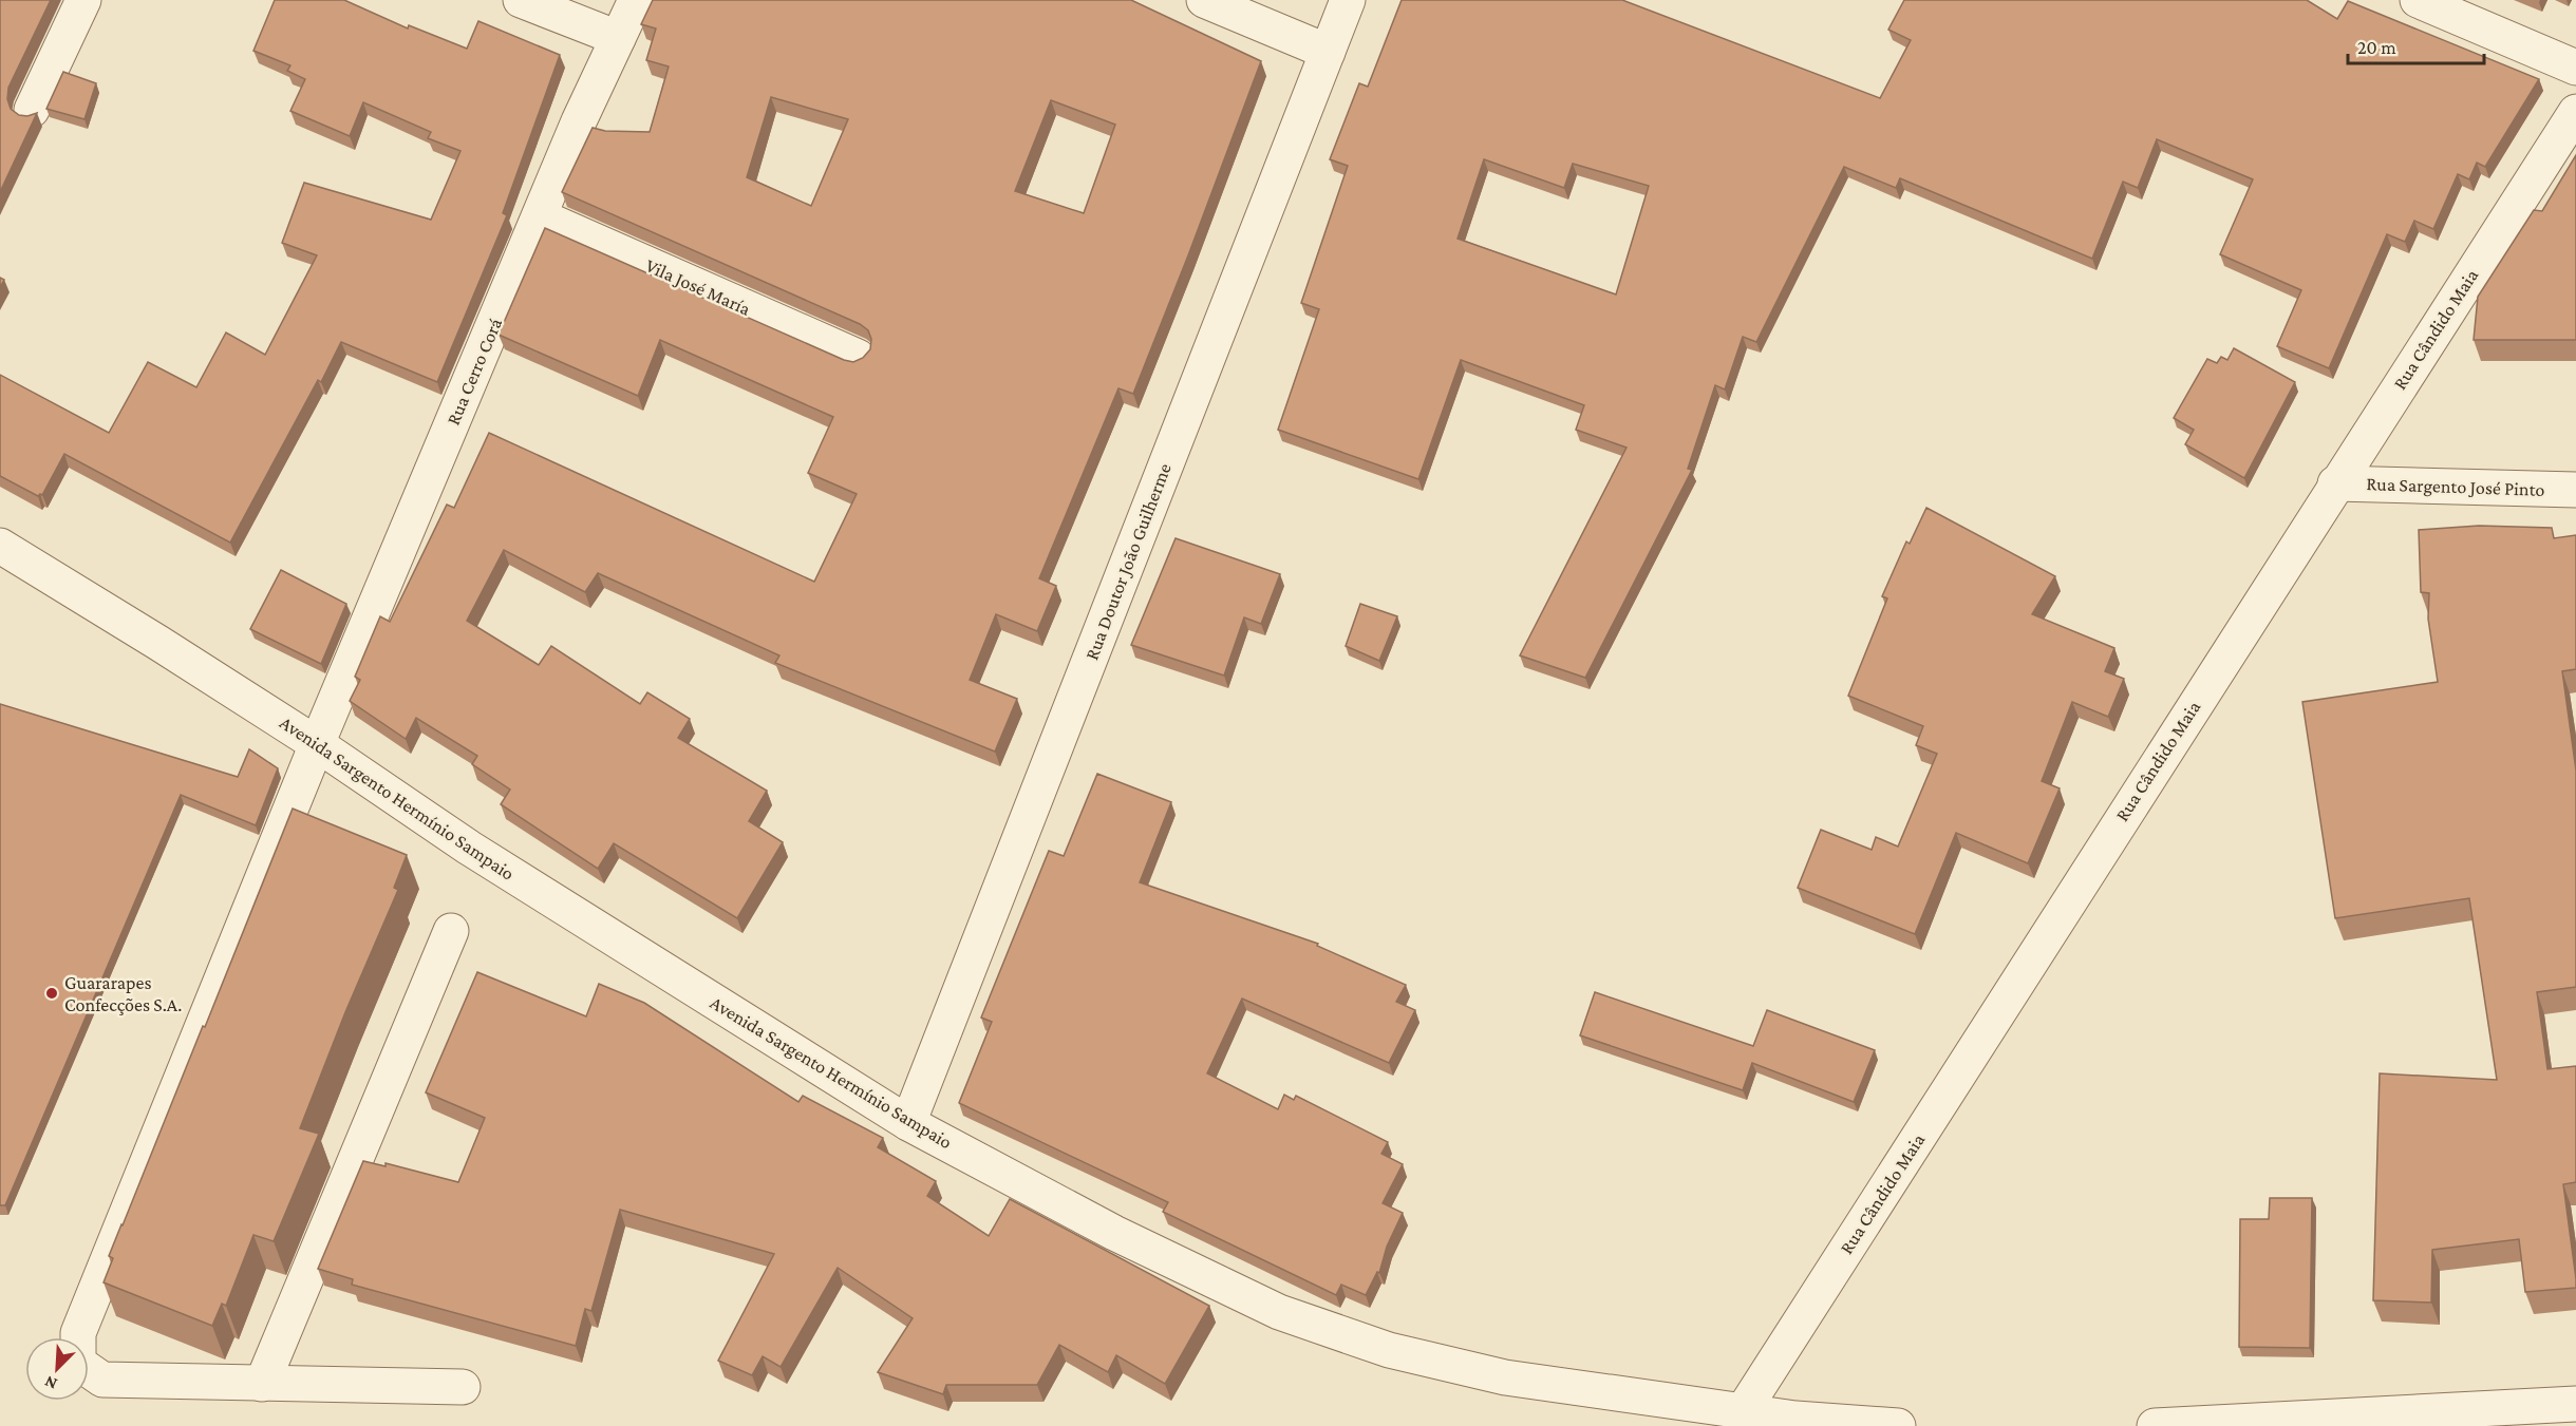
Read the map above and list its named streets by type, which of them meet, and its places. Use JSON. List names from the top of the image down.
{
  "streets": {
    "street": [
      "Vila José María",
      "Rua Cândido Maia",
      "Rua Cerro Corá",
      "Rua Sargento José Pinto",
      "Rua Doutor João Guilherme",
      "Avenida Sargento Hermínio Sampaio"
    ]
  },
  "crossings": [
    ["Vila José María", "Rua Cerro Corá"],
    ["Rua Cândido Maia", "Rua Sargento José Pinto"],
    ["Rua Cândido Maia", "Avenida Sargento Hermínio Sampaio"],
    ["Rua Cerro Corá", "Avenida Sargento Hermínio Sampaio"],
    ["Rua Doutor João Guilherme", "Avenida Sargento Hermínio Sampaio"]
  ],
  "places": ["Guararapes Confecções S.A."],
  "scale_bar": "20 m",
  "north": "bottom left"
}
